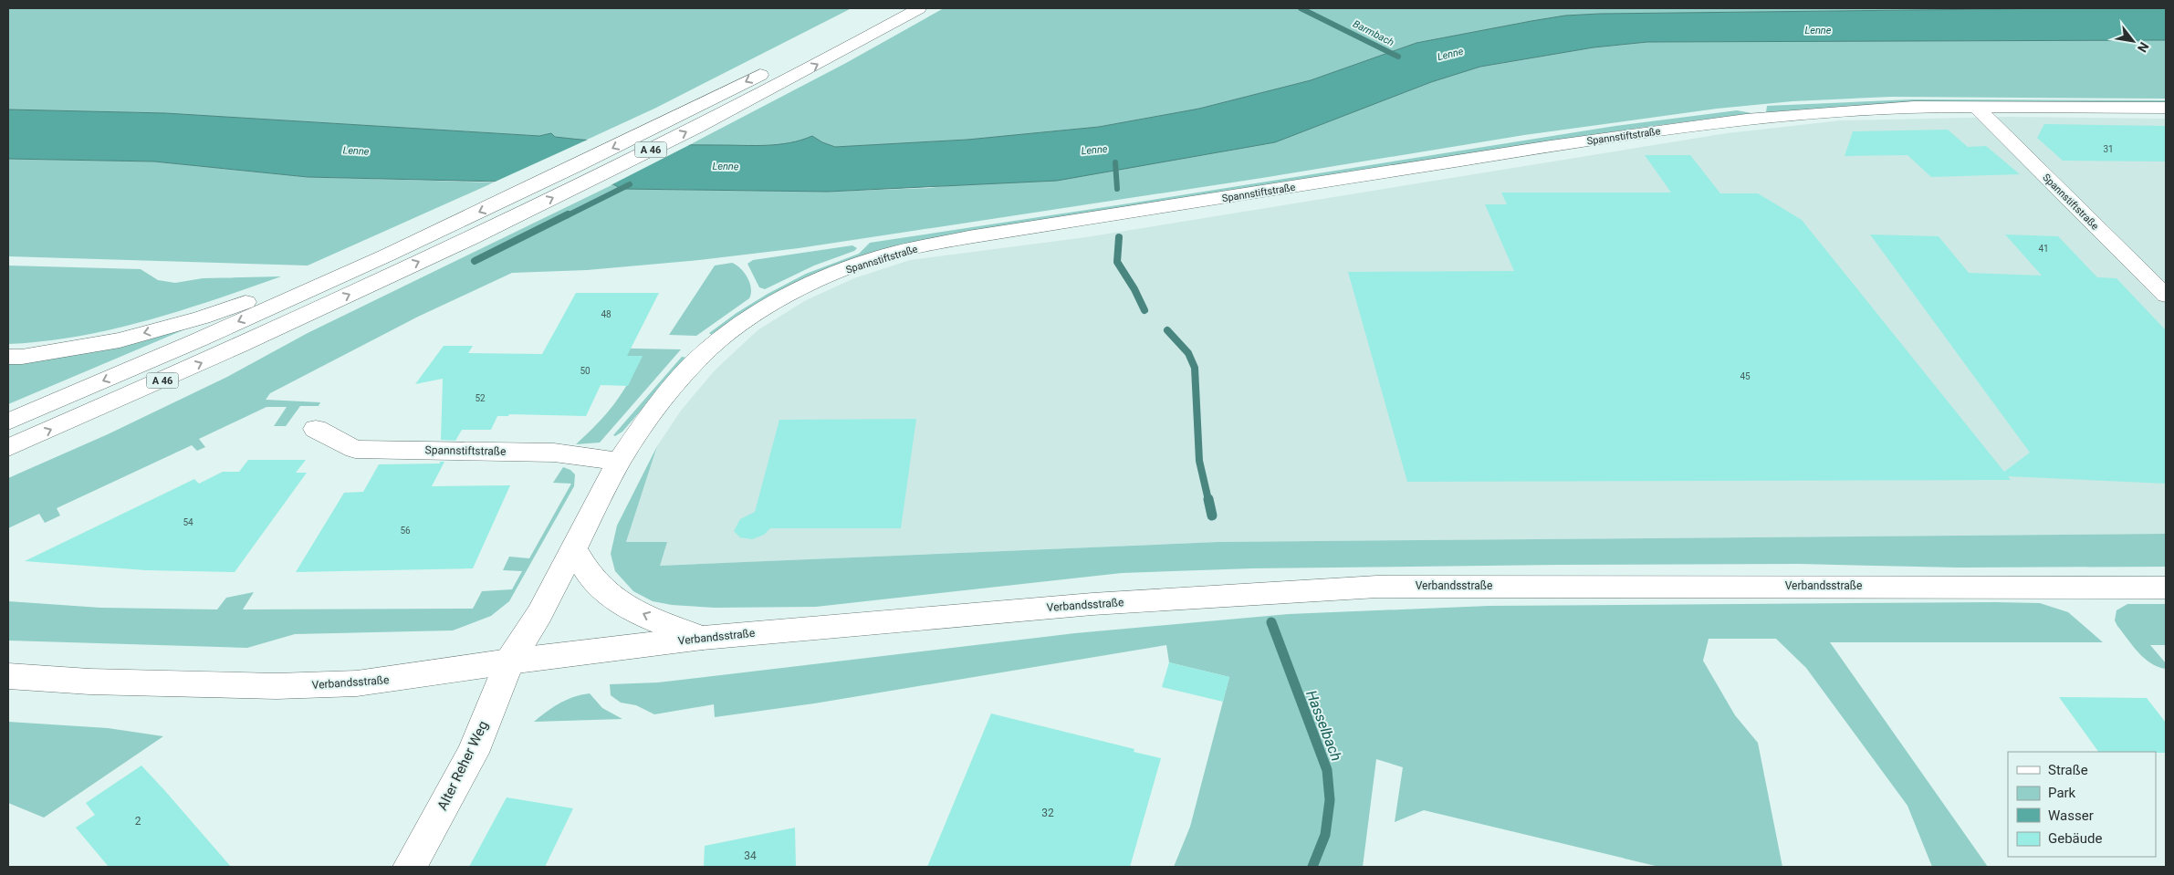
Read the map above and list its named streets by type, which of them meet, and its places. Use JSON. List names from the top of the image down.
{
  "streets": {
    "main road": [
      "Spannstiftstraße",
      "A 46",
      "Verbandsstraße",
      "Alter Reher Weg"
    ]
  },
  "crossings": [
    ["Spannstiftstraße", "Verbandsstraße"],
    ["Spannstiftstraße", "Alter Reher Weg"],
    ["Verbandsstraße", "Alter Reher Weg"]
  ],
  "water": ["Lenne", "Barmbach", "Hasselbach"],
  "house_numbers": [
    "31",
    "41",
    "48",
    "50",
    "45",
    "52",
    "54",
    "56",
    "32",
    "2",
    "34"
  ],
  "legend": [
    "Straße",
    "Park",
    "Wasser",
    "Gebäude"
  ],
  "north": "bottom right"
}
